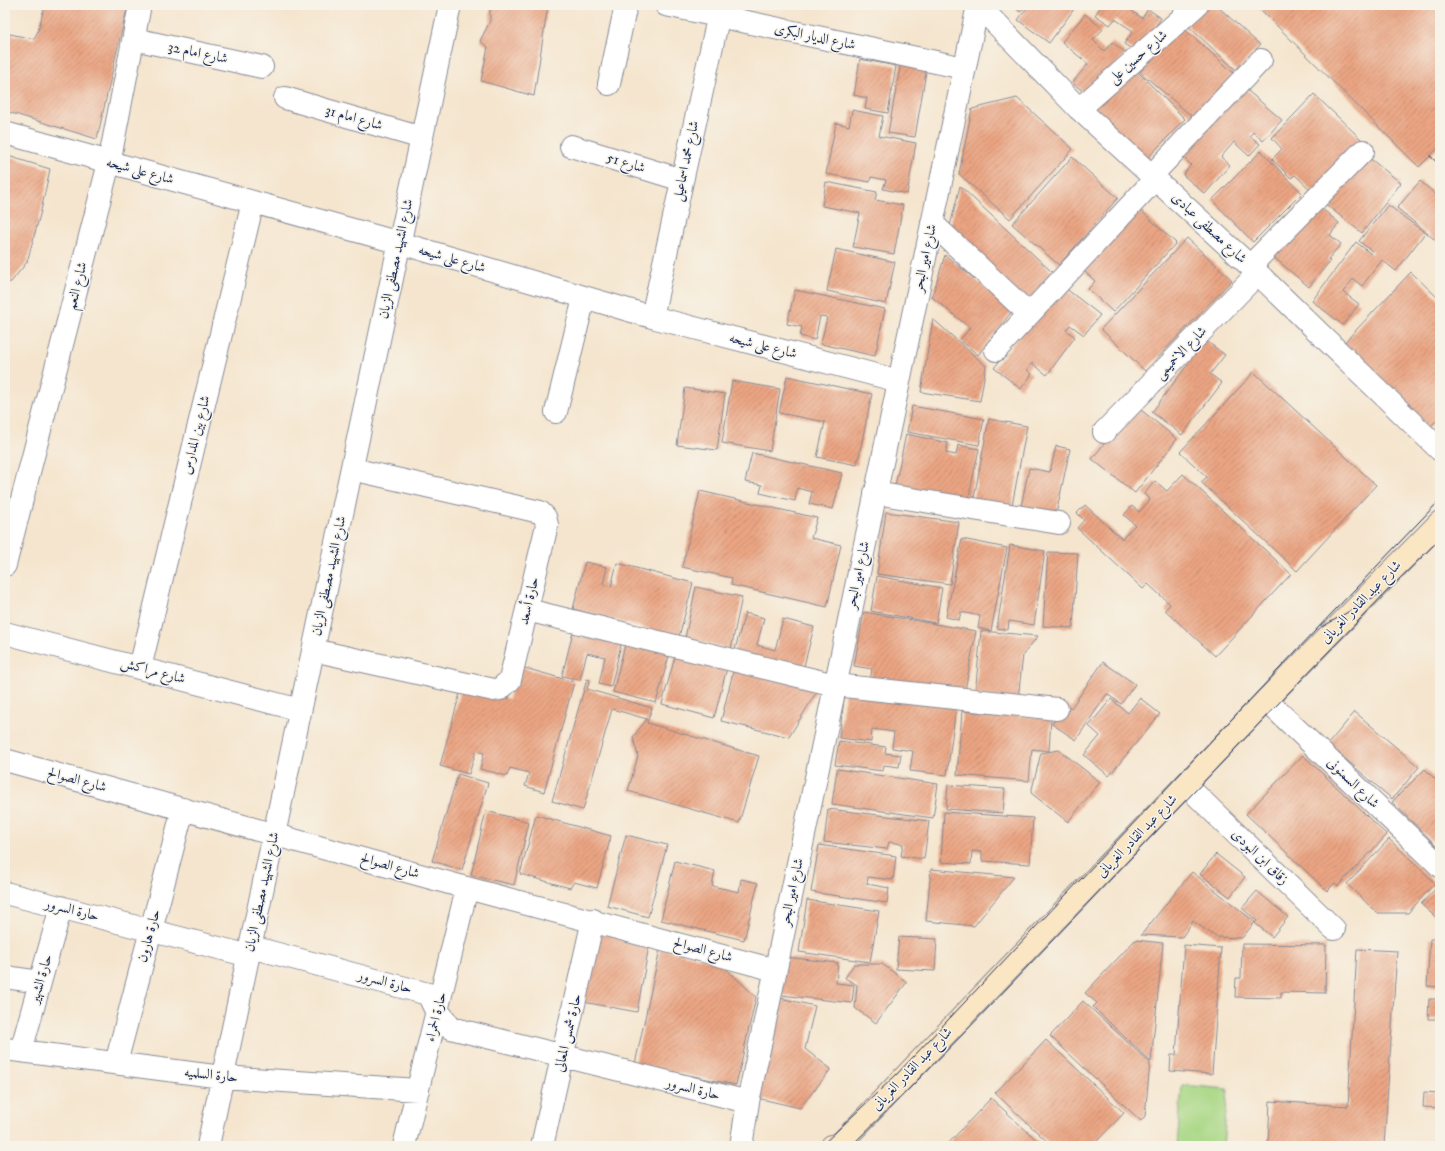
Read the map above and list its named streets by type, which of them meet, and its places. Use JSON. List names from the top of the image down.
{
  "streets": {
    "main road": ["شارع عبد القادر الغريانى"],
    "street": [
      "شارع الديار البكرى",
      "شارع امام 32",
      "شارع حسين على",
      "شارع امام 31",
      "شارع محمد اسماعيل",
      "شارع 51",
      "شارع على شيحه",
      "شارع مصطفى عبادى",
      "شارع امير البحر",
      "شارع الشهيد مصطفى الزيان",
      "شارع النعم",
      "شارع الاخميمى",
      "شارع بين المدارس",
      "حارة أسعد",
      "شارع مراكش",
      "شارع الصوالح",
      "شارع السمنونى",
      "زقاق ابن البودى",
      "حارة السرور",
      "حارة هارون",
      "حارة الشهير",
      "حارة الحمراء",
      "حارة شمس المعالى",
      "حارة السلميه"
    ]
  },
  "crossings": [
    ["شارع الديار البكرى", "شارع محمد اسماعيل"],
    ["شارع الديار البكرى", "شارع امير البحر"],
    ["شارع امام 32", "شارع النعم"],
    ["شارع حسين على", "شارع مصطفى عبادى"],
    ["شارع امام 31", "شارع الشهيد مصطفى الزيان"],
    ["شارع محمد اسماعيل", "شارع 51"],
    ["شارع محمد اسماعيل", "شارع على شيحه"],
    ["شارع على شيحه", "شارع امير البحر"],
    ["شارع على شيحه", "شارع الشهيد مصطفى الزيان"],
    ["شارع على شيحه", "شارع النعم"],
    ["شارع على شيحه", "شارع بين المدارس"],
    ["شارع مصطفى عبادى", "شارع امير البحر"],
    ["شارع مصطفى عبادى", "شارع الاخميمى"],
    ["شارع امير البحر", "شارع الصوالح"],
    ["شارع امير البحر", "حارة السرور"],
    ["شارع الشهيد مصطفى الزيان", "حارة أسعد"],
    ["شارع الشهيد مصطفى الزيان", "شارع مراكش"],
    ["شارع الشهيد مصطفى الزيان", "شارع الصوالح"],
    ["شارع الشهيد مصطفى الزيان", "حارة السرور"],
    ["شارع الشهيد مصطفى الزيان", "حارة السلميه"],
    ["شارع بين المدارس", "شارع مراكش"],
    ["شارع عبد القادر الغريانى", "شارع السمنونى"],
    ["شارع عبد القادر الغريانى", "زقاق ابن البودى"],
    ["شارع الصوالح", "حارة هارون"],
    ["شارع الصوالح", "حارة الحمراء"],
    ["شارع الصوالح", "حارة شمس المعالى"],
    ["حارة السرور", "حارة هارون"],
    ["حارة السرور", "حارة الشهير"],
    ["حارة السرور", "حارة الحمراء"],
    ["حارة السرور", "حارة شمس المعالى"],
    ["حارة هارون", "حارة السلميه"],
    ["حارة الشهير", "حارة السلميه"],
    ["حارة الحمراء", "حارة السلميه"]
  ]
}
